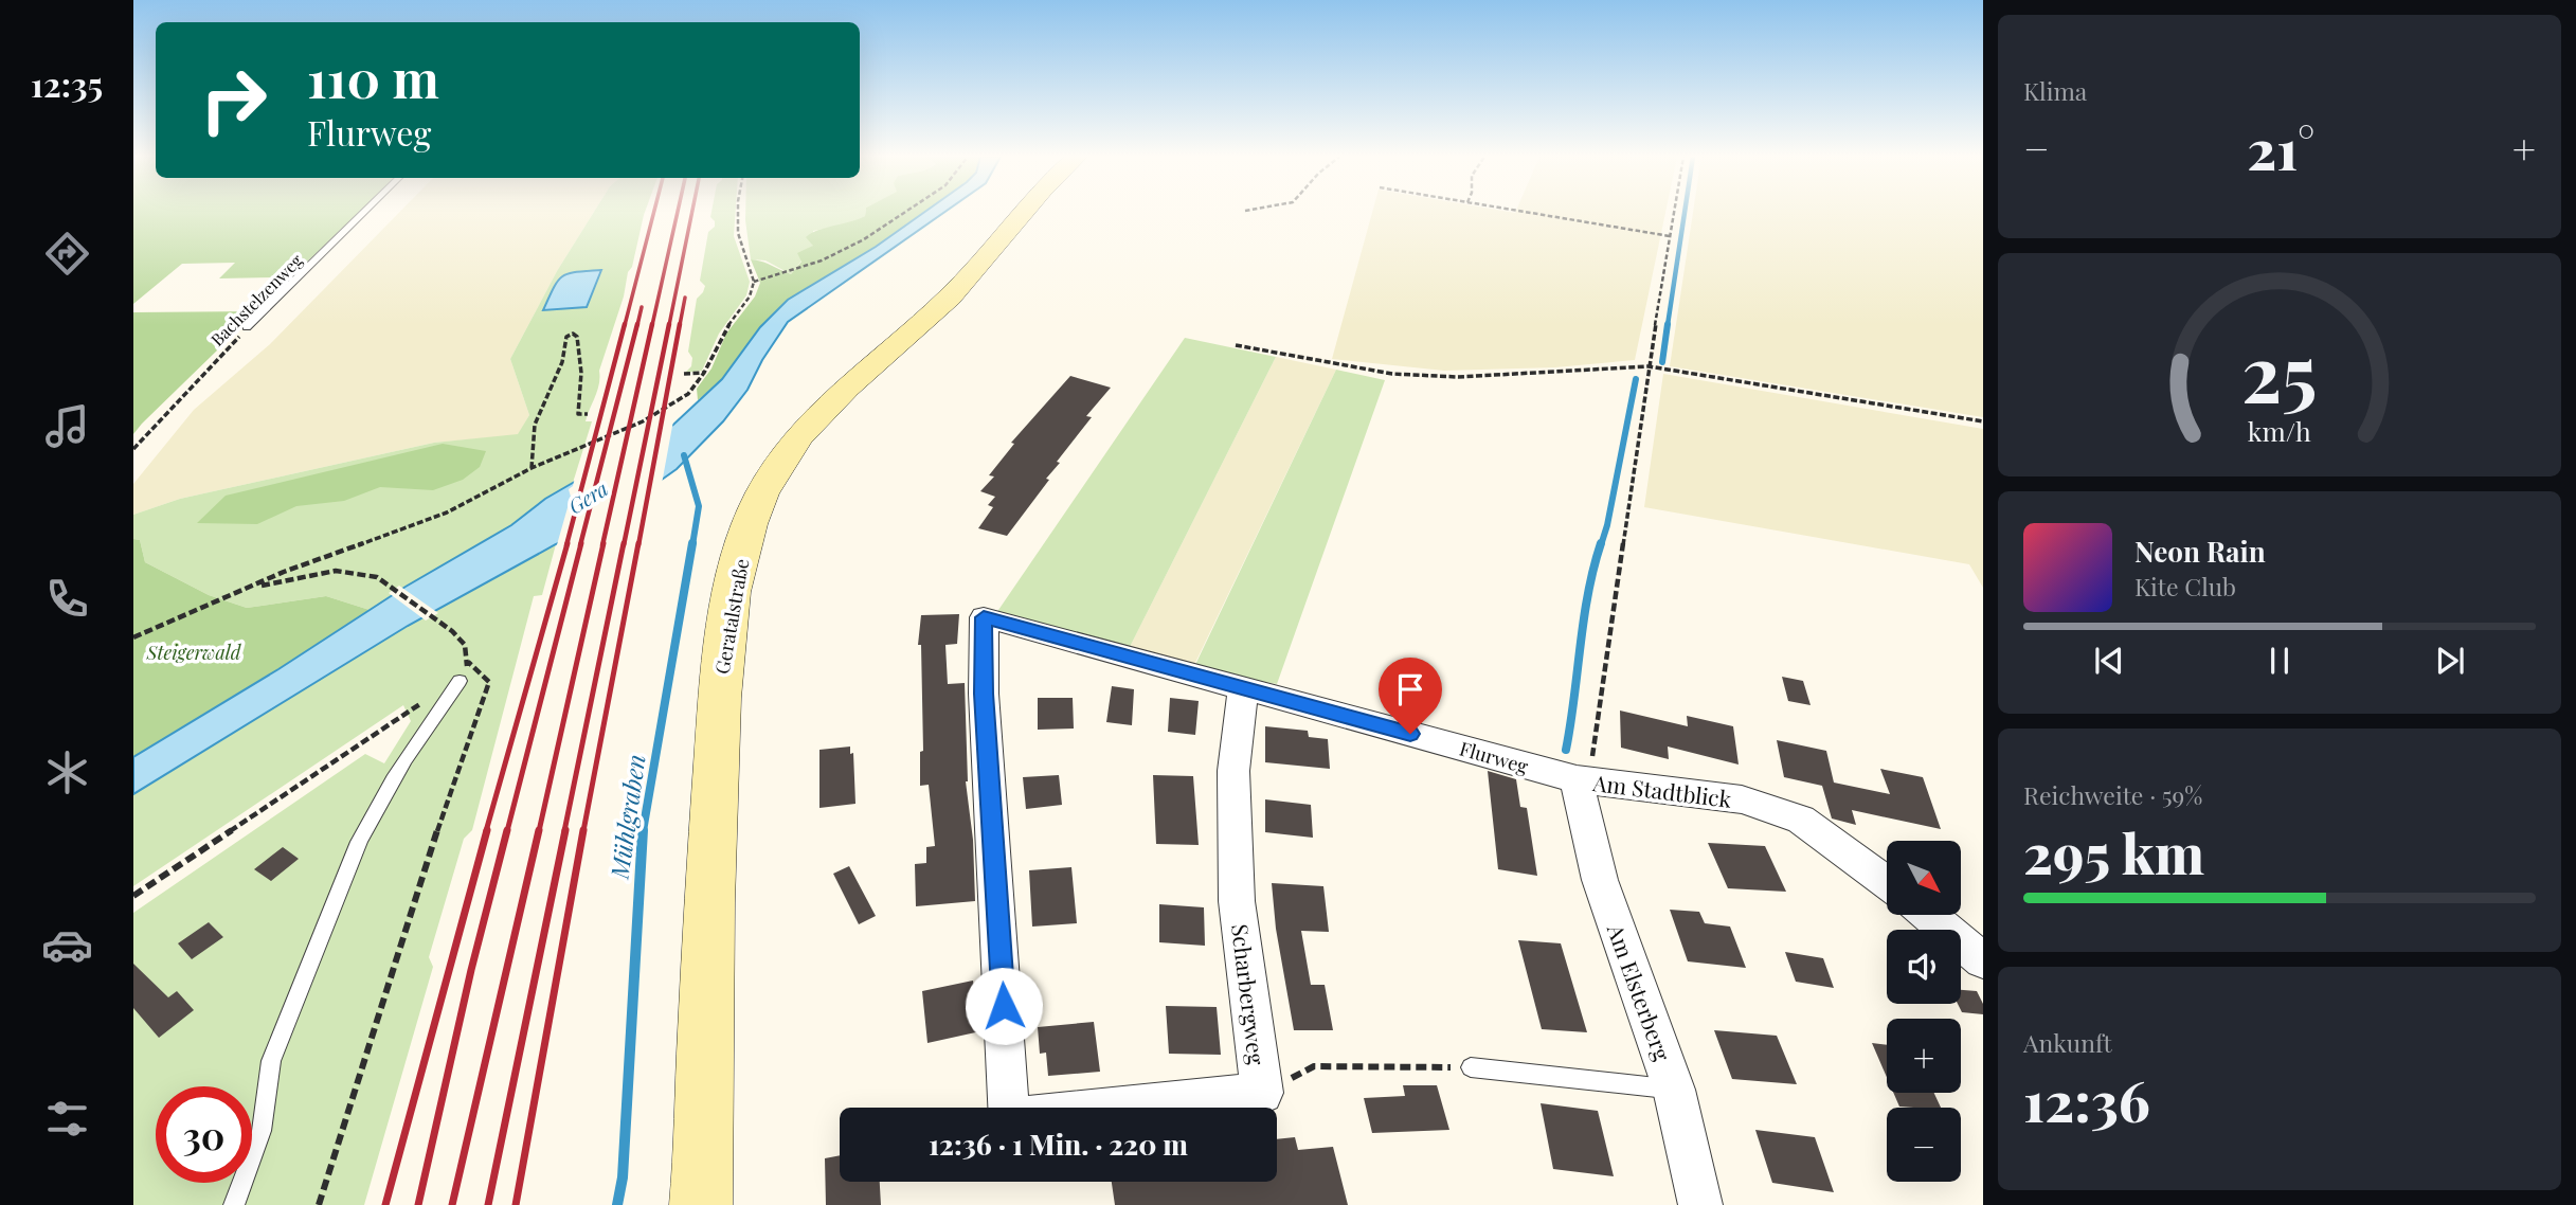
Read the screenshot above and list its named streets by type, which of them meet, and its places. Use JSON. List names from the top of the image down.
{
  "streets": {
    "street": [
      "Geratalstraße",
      "Flurweg",
      "Am Stadtblick",
      "Am Elsterberg",
      "Scharbergweg"
    ],
    "lane": ["Bachstelzenweg"]
  },
  "crossings": [
    ["Flurweg", "Am Stadtblick"],
    ["Flurweg", "Am Elsterberg"],
    ["Flurweg", "Scharbergweg"],
    ["Am Stadtblick", "Am Elsterberg"]
  ],
  "water": ["Gera", "Mühlgraben"],
  "parks": ["Steigerwald"],
  "north": "bottom right",
  "page": {
    "tabs": "12:35",
    "tile": [
      "Klima",
      ["Reichweite · 59%", "295 km"],
      ["Ankunft", "12:36"]
    ],
    "turn": ["110 m", "Flurweg"],
    "heat": ["−", "21°", "+"],
    "song": ["Neon Rain", "Kite Club"],
    "map_buttons": ["+", "−"],
    "limit": "30",
    "trip": "12:36 · 1 Min. · 220 m",
    "gauge": ["25", "km/h"]
  }
}
